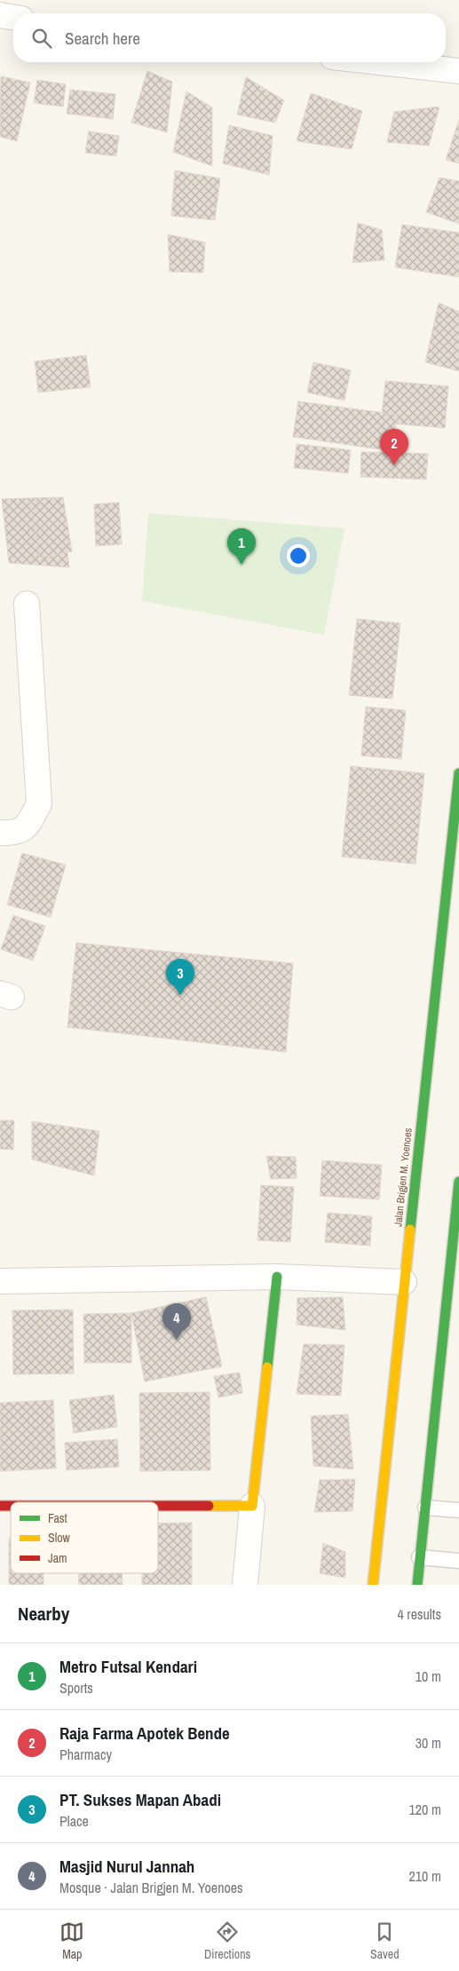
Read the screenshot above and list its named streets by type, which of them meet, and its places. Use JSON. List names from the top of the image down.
{
  "streets": {
    "main road": ["Jalan Brigjen M. Yoenoes"]
  },
  "legend": ["Fast", "Slow", "Jam"],
  "page": {
    "search": "Search here",
    "pins": [
      "2",
      "1",
      "3",
      "4"
    ],
    "heading": ["Nearby", "4 results"],
    "list": [
      {
        "mark": "1",
        "name": "Metro Futsal Kendari",
        "note": "Sports",
        "value": "10 m"
      },
      {
        "mark": "2",
        "name": "Raja Farma Apotek Bende",
        "note": "Pharmacy",
        "value": "30 m"
      },
      {
        "mark": "3",
        "name": "PT. Sukses Mapan Abadi",
        "note": "Place",
        "value": "120 m"
      },
      {
        "mark": "4",
        "name": "Masjid Nurul Jannah",
        "note": "Mosque · Jalan Brigjen M. Yoenoes",
        "value": "210 m"
      }
    ],
    "nav": ["Map", "Directions", "Saved"]
  }
}
